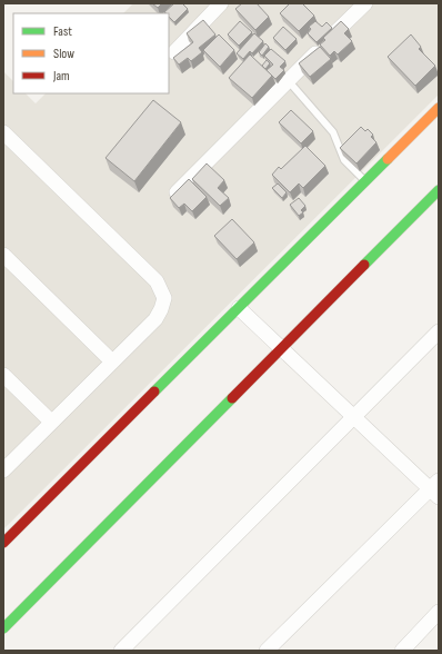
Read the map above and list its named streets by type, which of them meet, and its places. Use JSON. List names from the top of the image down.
{
  "legend": ["Fast", "Slow", "Jam"]
}
